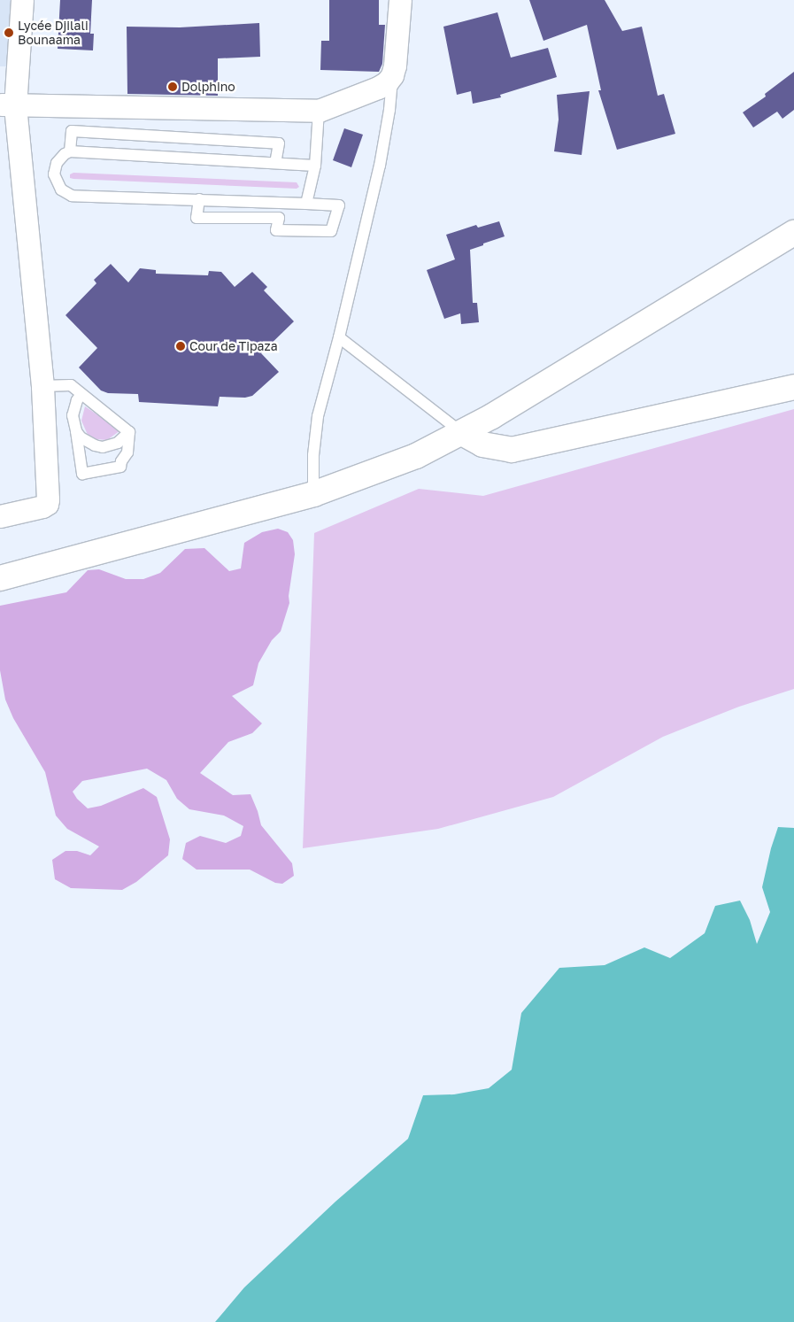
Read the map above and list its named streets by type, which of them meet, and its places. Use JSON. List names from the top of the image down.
{
  "places": ["Lycée Djilali Bounaama", "Dolphino", "Cour de Tipaza"]
}
